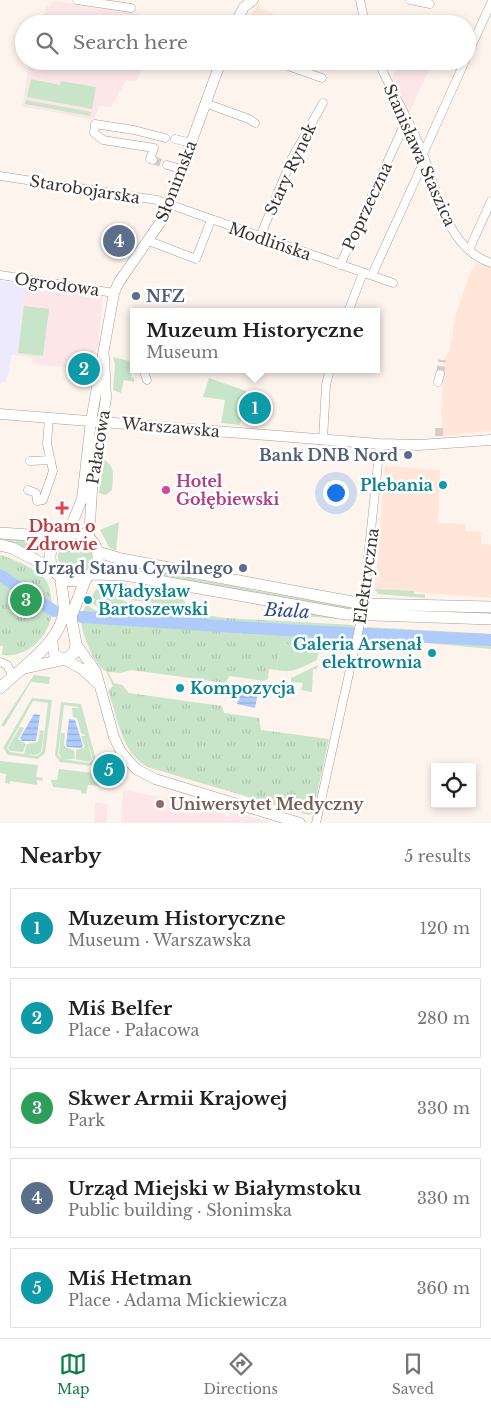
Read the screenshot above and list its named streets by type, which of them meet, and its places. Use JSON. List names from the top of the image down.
{
  "streets": {
    "street": [
      "Stanisława Staszica",
      "Stary Rynek",
      "Słonimska",
      "Starobojarska",
      "Poprzeczna",
      "Modlińska",
      "Ogrodowa",
      "Warszawska",
      "Pałacowa",
      "Elektryczna"
    ]
  },
  "crossings": [
    ["Stanisława Staszica", "Poprzeczna"],
    ["Stary Rynek", "Modlińska"],
    ["Słonimska", "Starobojarska"],
    ["Słonimska", "Modlińska"],
    ["Słonimska", "Ogrodowa"],
    ["Słonimska", "Pałacowa"],
    ["Starobojarska", "Modlińska"],
    ["Poprzeczna", "Modlińska"],
    ["Ogrodowa", "Pałacowa"],
    ["Warszawska", "Pałacowa"],
    ["Warszawska", "Elektryczna"]
  ],
  "water": ["Biala"],
  "places": {
    "other": [
      "NFZ",
      "Bank DNB Nord",
      "Plebania",
      "Hotel Gołębiewski",
      "Urząd Stanu Cywilnego",
      "Władysław Bartoszewski",
      "Galeria Arsenał elektrownia",
      "Kompozycja",
      "Uniwersytet Medyczny"
    ],
    "health": ["Dbam o Zdrowie"]
  },
  "page": {
    "search": "Search here",
    "pins": [
      "4",
      "2",
      "1",
      "3",
      "5"
    ],
    "popup": ["Muzeum Historyczne", "Museum"],
    "heading": ["Nearby", "5 results"],
    "list": [
      {
        "mark": "1",
        "name": "Muzeum Historyczne",
        "note": "Museum · Warszawska",
        "value": "120 m"
      },
      {
        "mark": "2",
        "name": "Miś Belfer",
        "note": "Place · Pałacowa",
        "value": "280 m"
      },
      {
        "mark": "3",
        "name": "Skwer Armii Krajowej",
        "note": "Park",
        "value": "330 m"
      },
      {
        "mark": "4",
        "name": "Urząd Miejski w Białymstoku",
        "note": "Public building · Słonimska",
        "value": "330 m"
      },
      {
        "mark": "5",
        "name": "Miś Hetman",
        "note": "Place · Adama Mickiewicza",
        "value": "360 m"
      }
    ],
    "nav": ["Map", "Directions", "Saved"]
  }
}
